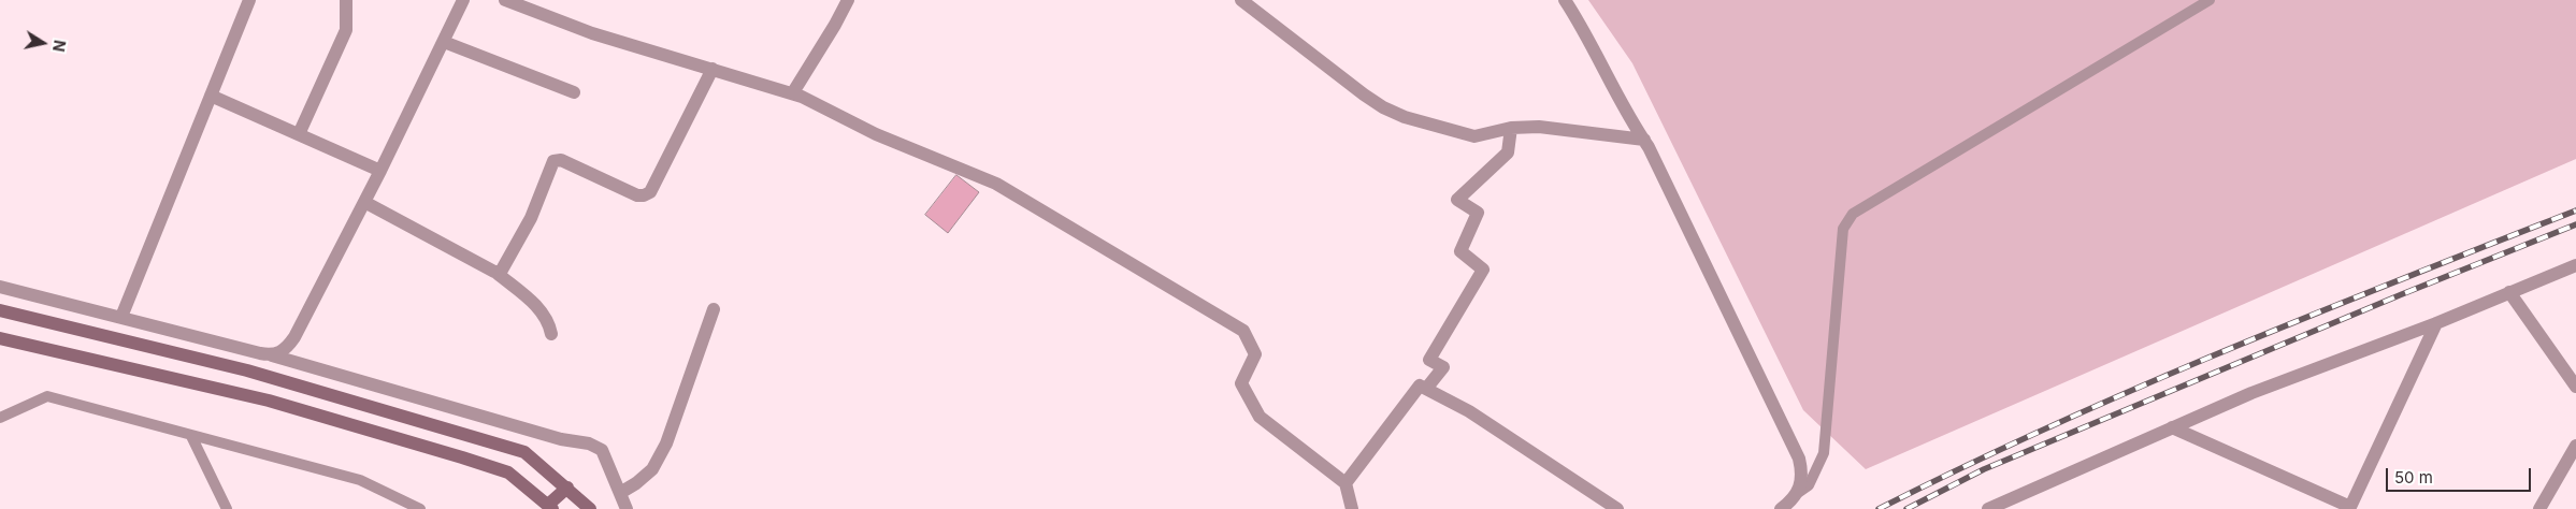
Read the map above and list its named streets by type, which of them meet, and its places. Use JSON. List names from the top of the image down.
{
  "scale_bar": "50 m",
  "north": "right"
}
